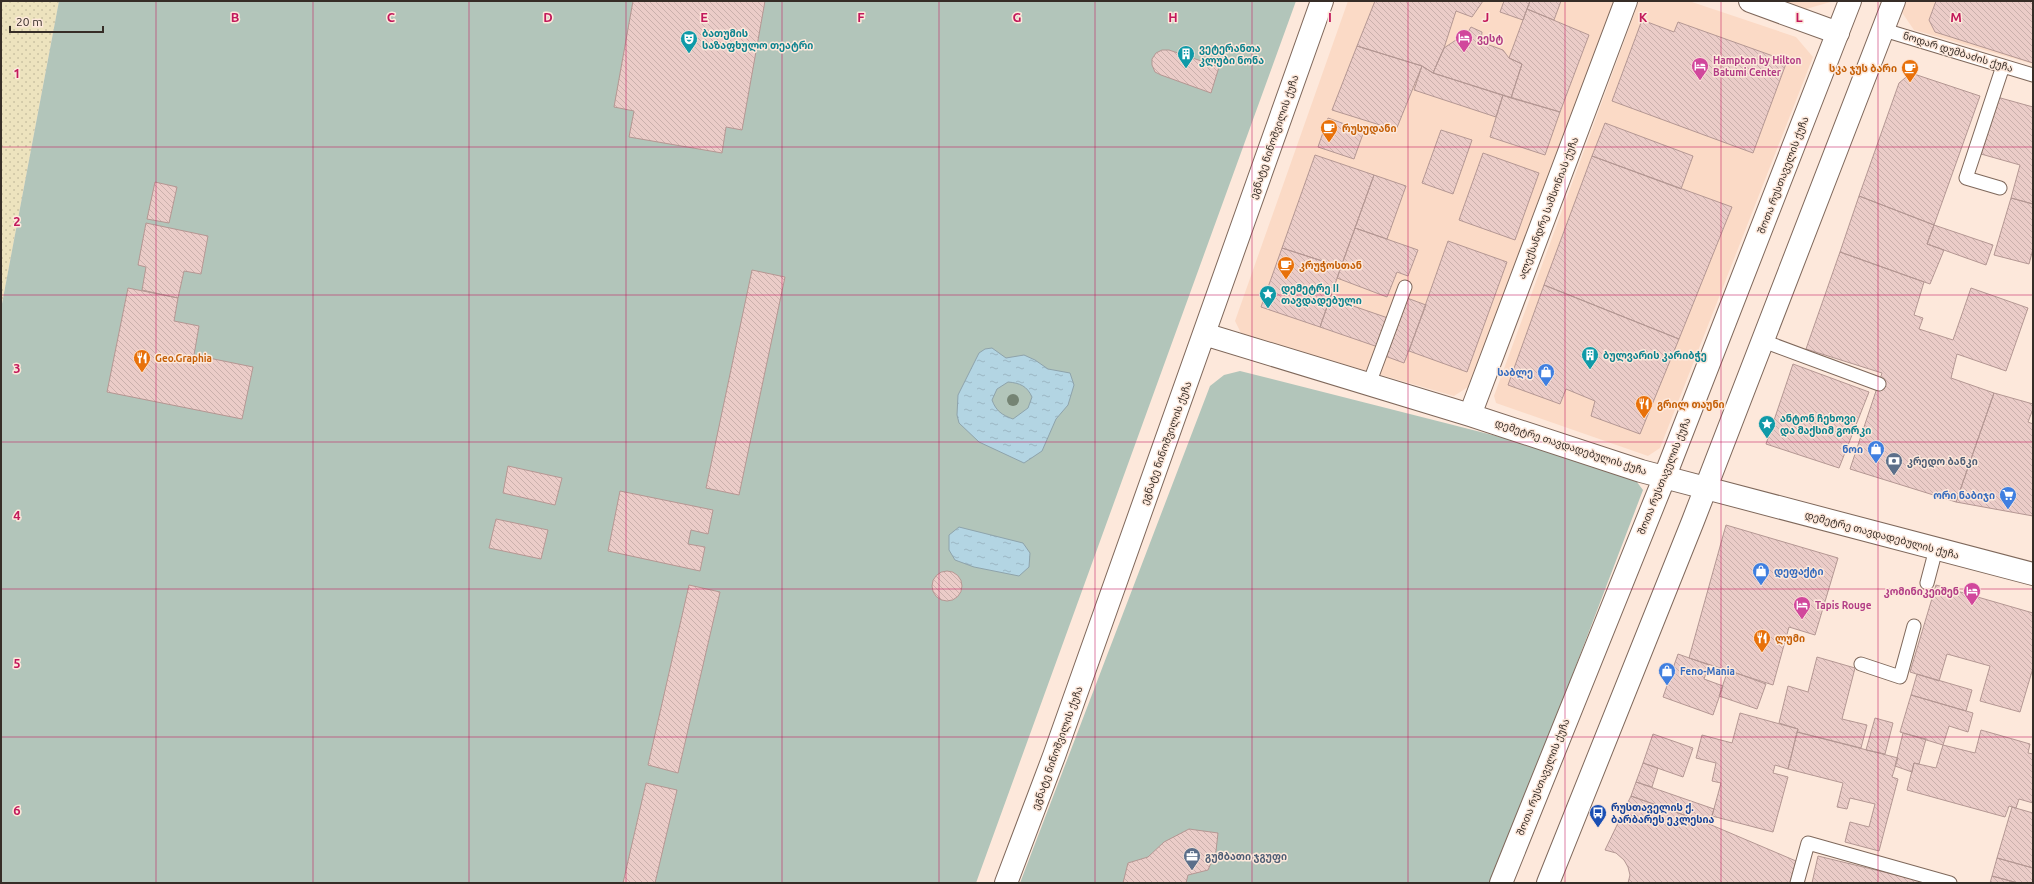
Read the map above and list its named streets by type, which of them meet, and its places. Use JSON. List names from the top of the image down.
{
  "streets": {
    "street": [
      "ეგნატე ნინოშვილის ქუჩა",
      "შოთა რუსთაველის ქუჩა",
      "ალექსანდრე სამსონიას ქუჩა",
      "დემეტრე თავდადებულის ქუჩა"
    ],
    "lane": ["ნოდარ დუმბაძის ქუჩა"]
  },
  "crossings": [
    ["ეგნატე ნინოშვილის ქუჩა", "დემეტრე თავდადებულის ქუჩა"],
    ["შოთა რუსთაველის ქუჩა", "დემეტრე თავდადებულის ქუჩა"],
    ["ალექსანდრე სამსონიას ქუჩა", "დემეტრე თავდადებულის ქუჩა"]
  ],
  "places": {
    "hotel": [
      "ვესტ",
      "Hampton by Hilton Batumi Center",
      "კომინიკეიშენ",
      "Tapis Rouge"
    ],
    "theatre": ["ბათუმის საზაფხულო თეატრი"],
    "building": ["ვეტერანთა კლუბი ნონა", "ბულვარის კარიბჭე"],
    "cafe": ["სკა ჯუს ბარი", "რუსუდანი", "კრუჭოსთან"],
    "place": ["დემეტრე II თავდადებული", "ანტონ ჩეხოვი და მაქსიმ გორკი"],
    "restaurant": ["Geo.Graphia", "გრილ თაუნი", "ლუმი"],
    "shop": [
      "საბლე",
      "ნოი",
      "დეფაქტი",
      "Feno-Mania"
    ],
    "bank": ["კრედო ბანკი"],
    "supermarket": ["ორი ნაბიჯი"],
    "bus stop": ["რუსთაველის ქ. ბარბარეს ეკლესია"],
    "office": ["გუმბათი ჯგუფი"]
  },
  "scale_bar": "20 m",
  "grid": {
    "columns": [
      "B",
      "C",
      "D",
      "E",
      "F",
      "G",
      "H",
      "I",
      "J",
      "K",
      "L",
      "M"
    ],
    "rows": [
      "1",
      "2",
      "3",
      "4",
      "5",
      "6"
    ]
  }
}
